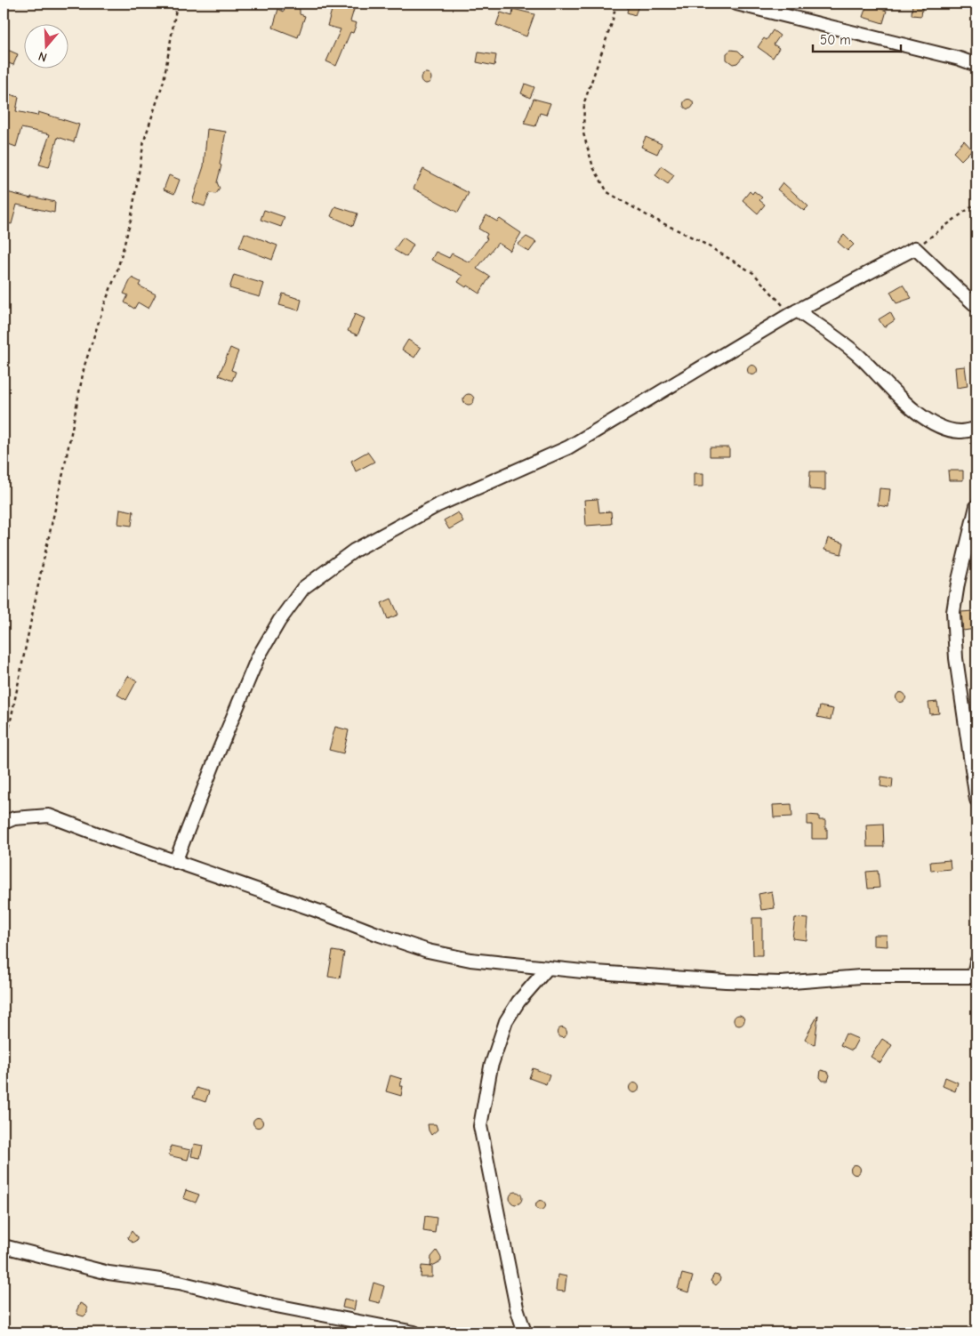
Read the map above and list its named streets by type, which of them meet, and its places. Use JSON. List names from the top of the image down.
{
  "scale_bar": "50 m",
  "north": "bottom"
}
